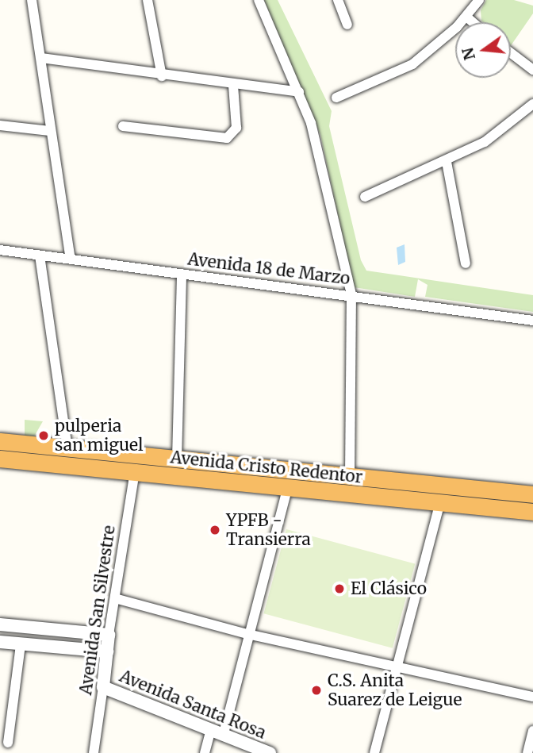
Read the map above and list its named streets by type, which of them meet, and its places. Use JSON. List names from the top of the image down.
{
  "streets": {
    "highway": ["Avenida Cristo Redentor"],
    "street": ["Avenida 18 de Marzo", "Avenida San Silvestre", "Avenida Santa Rosa"]
  },
  "crossings": [
    ["Avenida Cristo Redentor", "Avenida San Silvestre"],
    ["Avenida San Silvestre", "Avenida Santa Rosa"]
  ],
  "places": [
    "pulperia san miguel",
    "YPFB - Transierra",
    "El Clásico",
    "C.S. Anita Suarez de Leigue"
  ],
  "north": "left"
}
